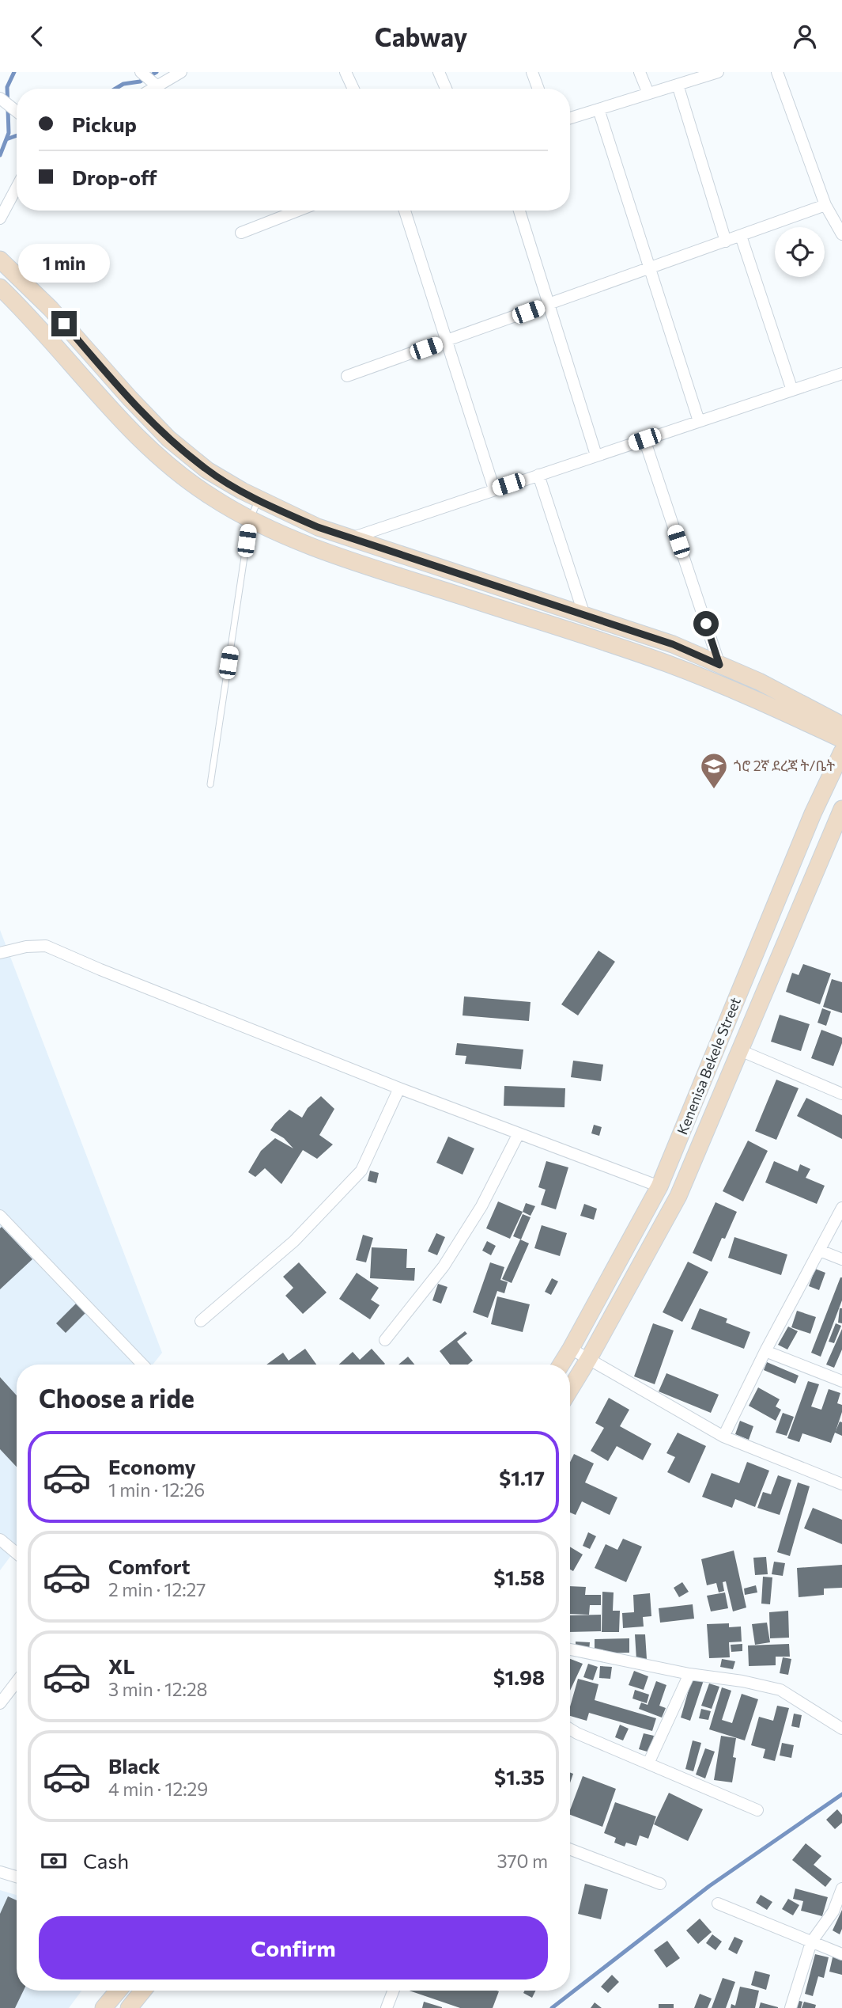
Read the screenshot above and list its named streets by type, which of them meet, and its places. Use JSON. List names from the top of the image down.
{
  "streets": {
    "street": ["Kenenisa Bekele Street"]
  },
  "places": {
    "school or university": ["ጎሮ 2ኛ ደረጃ ት/ቤት"]
  },
  "page": {
    "header": "Cabway",
    "banner": ["Pickup", "Drop-off"],
    "bubble": "1 min",
    "heading": "Choose a ride",
    "list": [
      {
        "name": "Economy",
        "note": "1 min · 12:26",
        "value": "$1.17"
      },
      {
        "name": "Comfort",
        "note": "2 min · 12:27",
        "value": "$1.58"
      },
      {
        "name": "XL",
        "note": "3 min · 12:28",
        "value": "$1.98"
      },
      {
        "name": "Black",
        "note": "4 min · 12:29",
        "value": "$1.35"
      }
    ],
    "pay": ["Cash", "370 m"],
    "buttons": "Confirm"
  }
}
